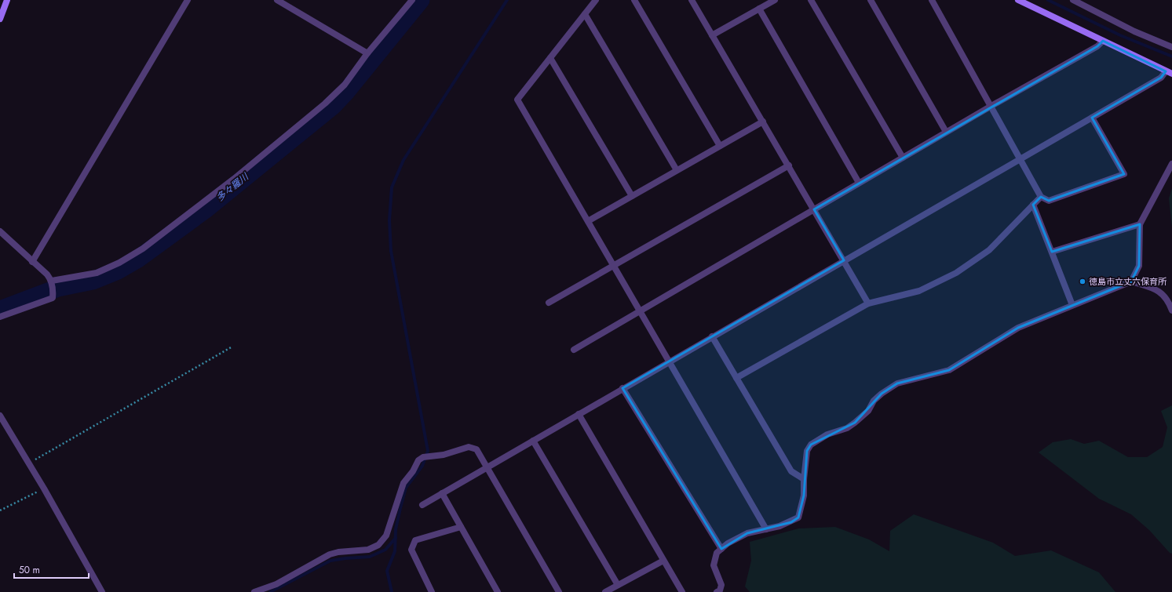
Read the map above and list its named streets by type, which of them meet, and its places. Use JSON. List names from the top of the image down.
{
  "water": ["多々羅川"],
  "places": ["徳島市立丈六保育所"],
  "scale_bar": "50 m"
}
